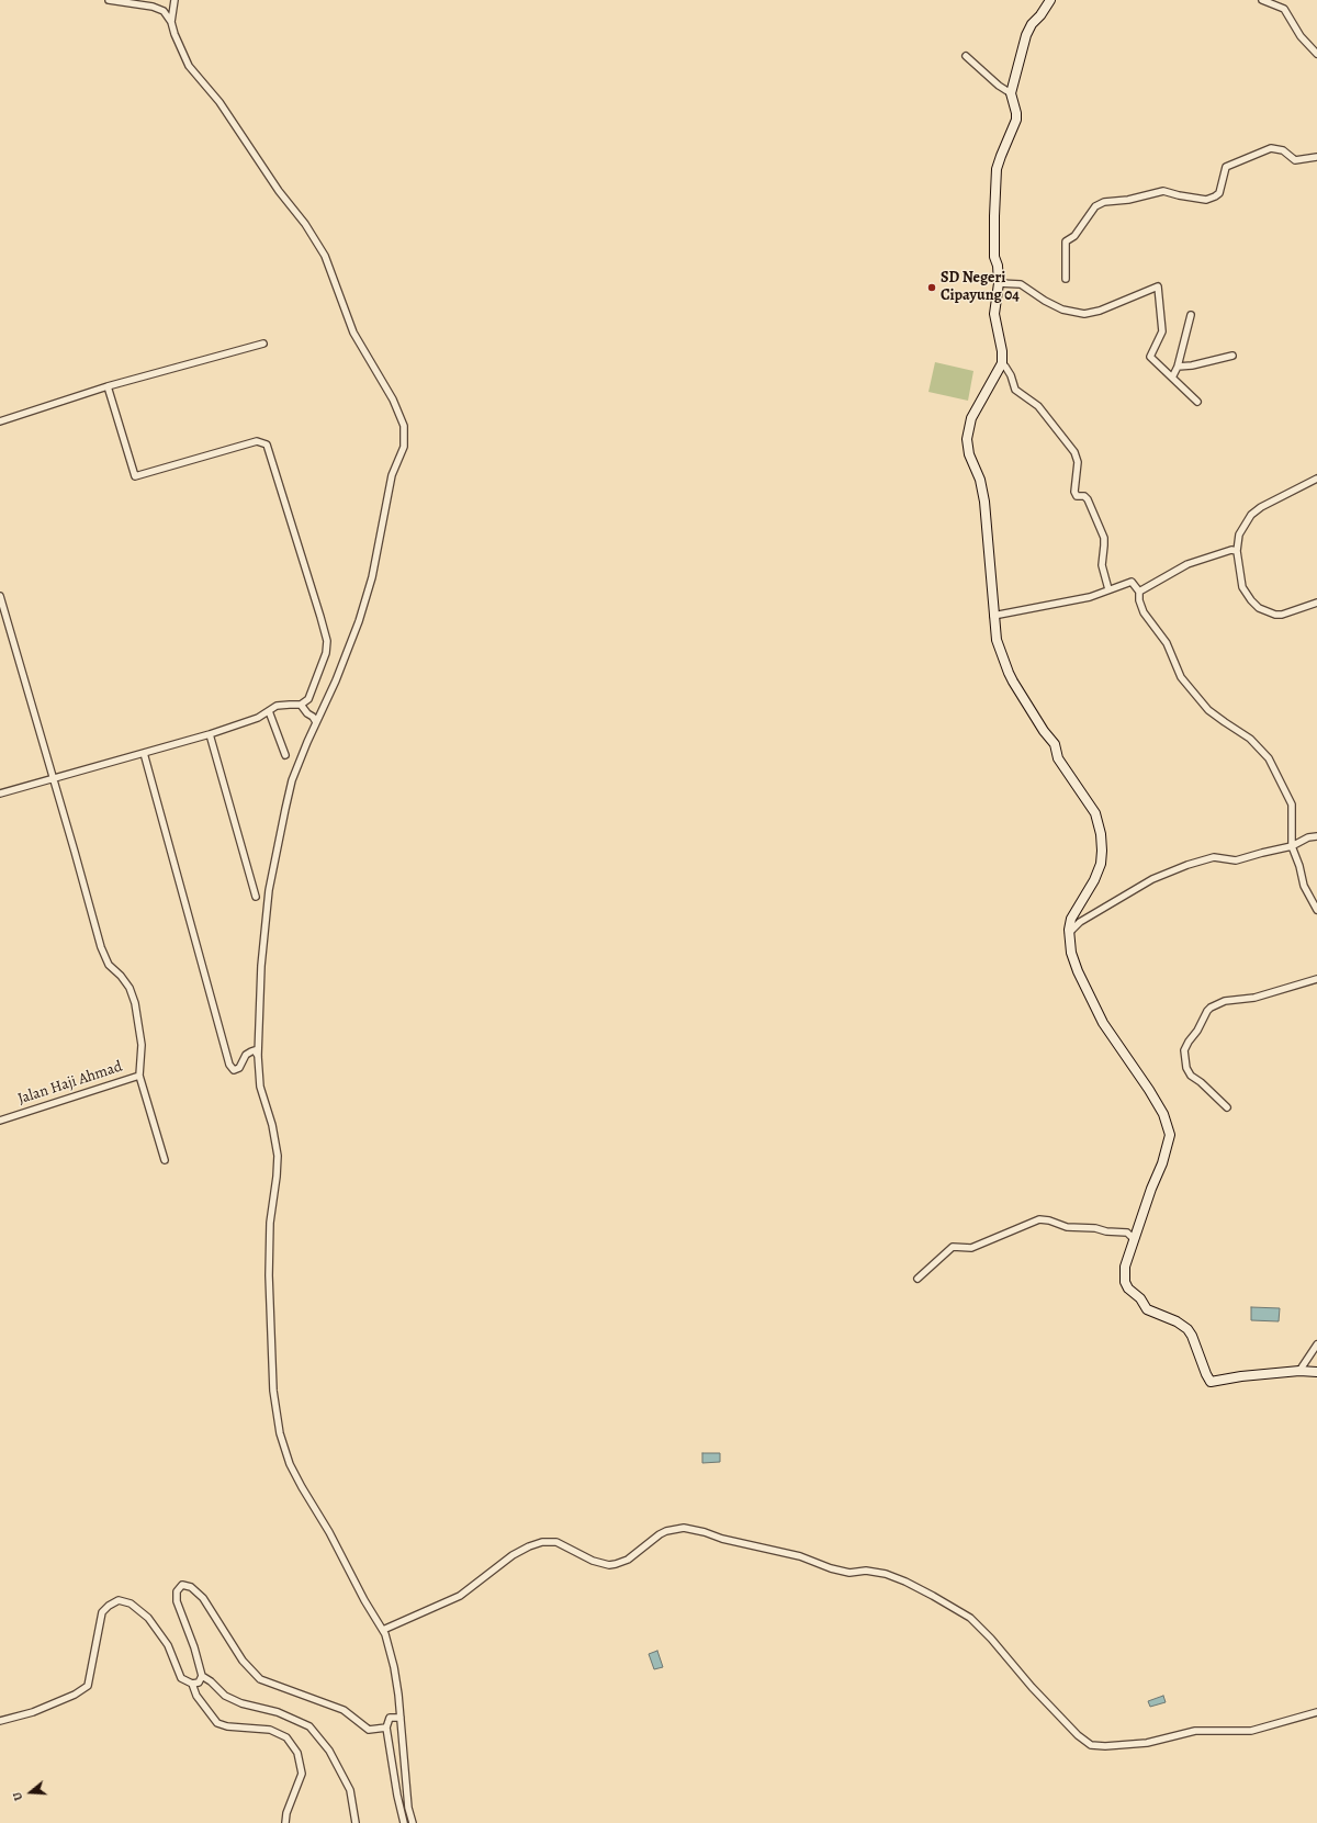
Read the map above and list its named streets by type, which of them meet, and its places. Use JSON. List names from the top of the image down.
{
  "streets": {
    "street": ["Jalan Haji Ahmad"]
  },
  "places": ["SD Negeri Cipayung 04"],
  "north": "left"
}
